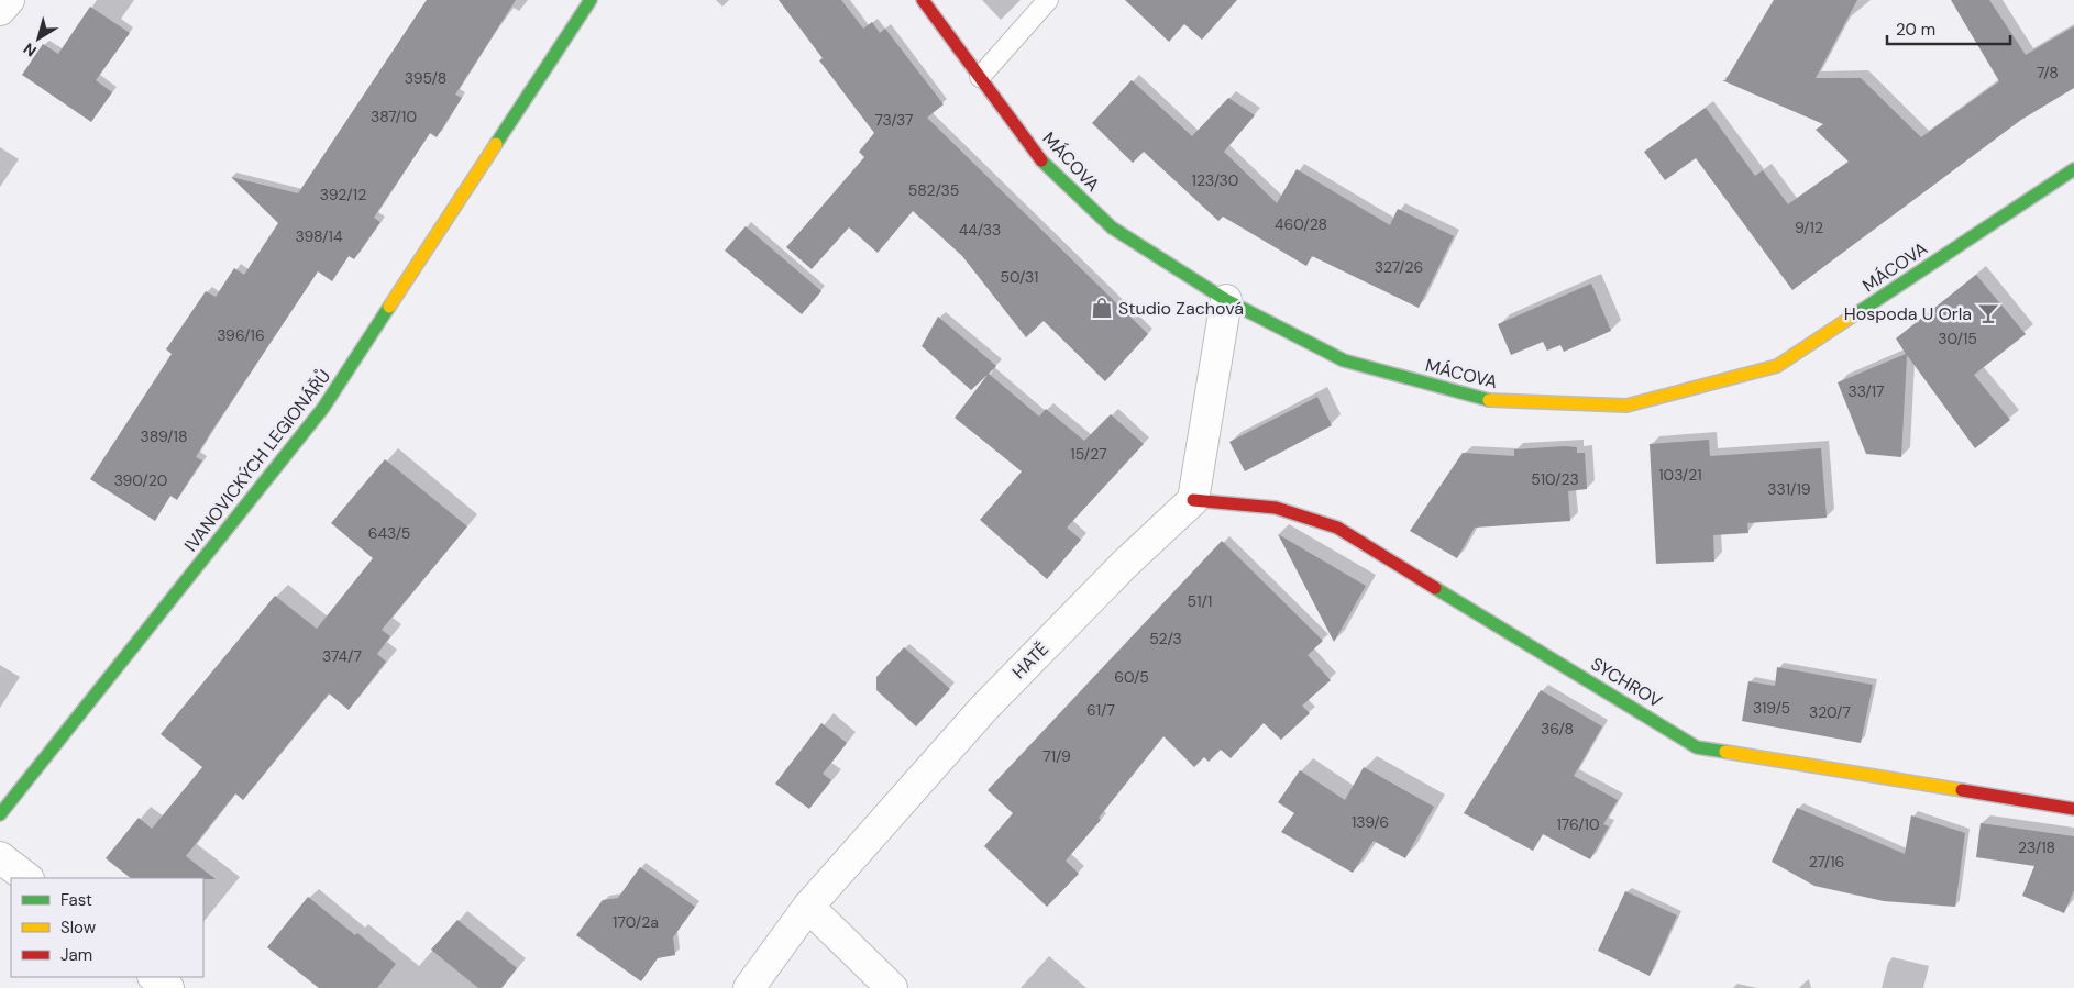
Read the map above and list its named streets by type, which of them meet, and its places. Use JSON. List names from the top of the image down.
{
  "streets": {
    "street": [
      "MÁCOVA",
      "IVANOVICKÝCH LEGIONÁŘŮ",
      "HATĚ",
      "SYCHROV"
    ]
  },
  "crossings": [
    ["HATĚ", "SYCHROV"]
  ],
  "places": {
    "shop": ["Studio Zachová"],
    "bar": ["Hospoda U Orla"]
  },
  "house_numbers": [
    "7/8",
    "395/8",
    "387/10",
    "73/37",
    "123/30",
    "582/35",
    "392/12",
    "460/28",
    "9/12",
    "44/33",
    "398/14",
    "327/26",
    "50/31",
    "396/16",
    "30/15",
    "33/17",
    "389/18",
    "15/27",
    "103/21",
    "510/23",
    "390/20",
    "331/19",
    "643/5",
    "51/1",
    "52/3",
    "374/7",
    "60/5",
    "319/5",
    "61/7",
    "320/7",
    "36/8",
    "71/9",
    "139/6",
    "176/10",
    "23/18",
    "27/16",
    "170/2a"
  ],
  "legend": ["Fast", "Slow", "Jam"],
  "scale_bar": "20 m",
  "north": "bottom left"
}
